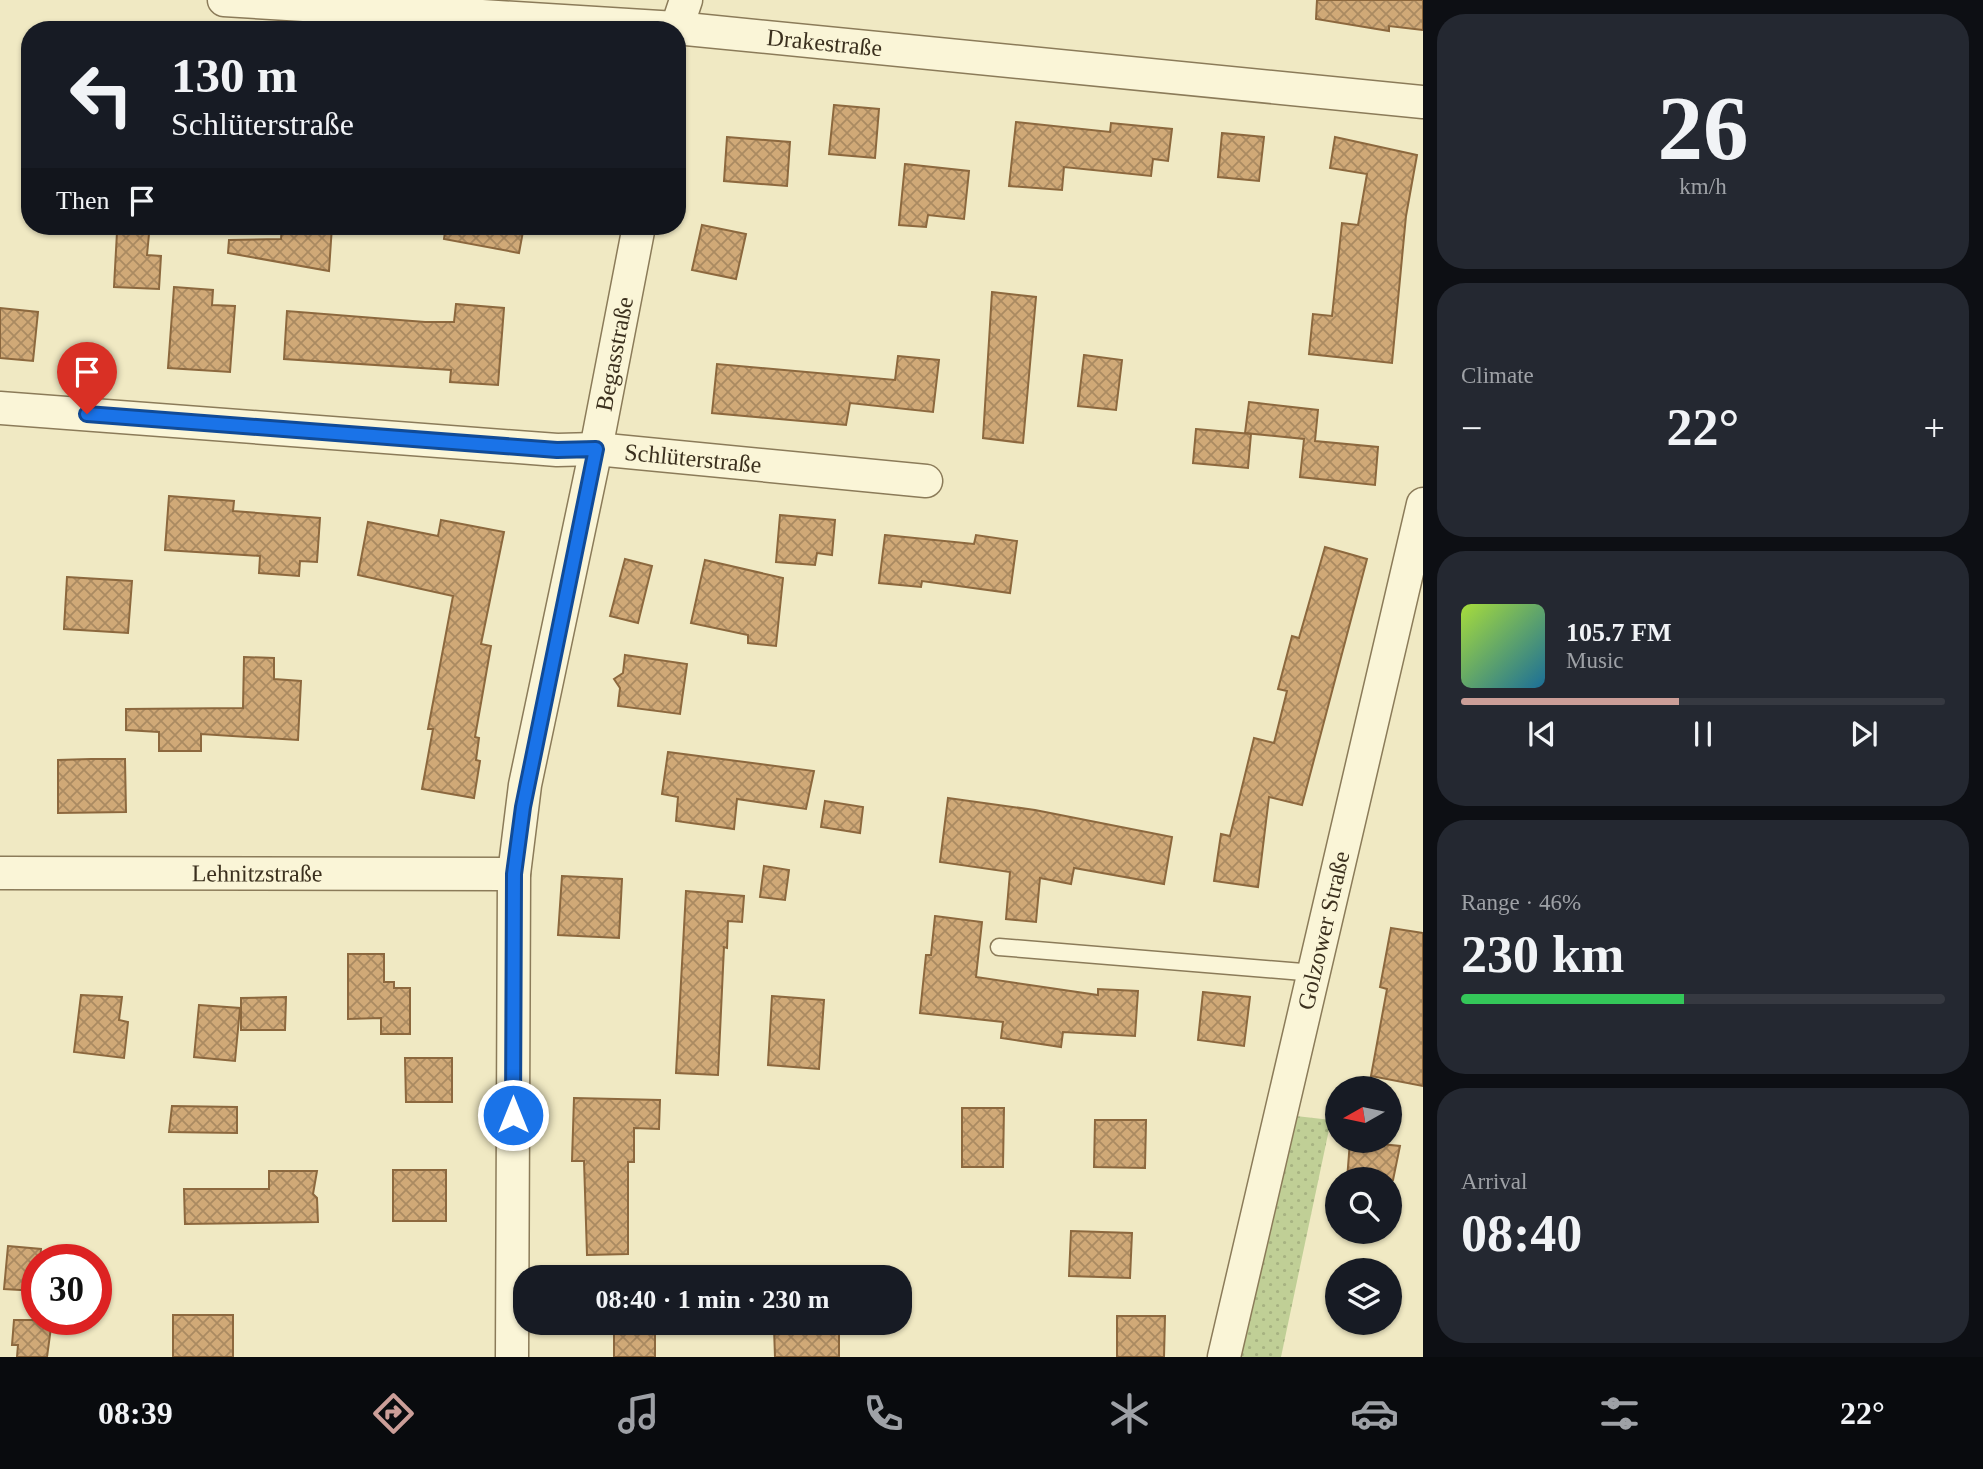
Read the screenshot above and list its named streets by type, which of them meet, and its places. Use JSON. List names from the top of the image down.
{
  "streets": {
    "street": [
      "Drakestraße",
      "Begasstraße",
      "Schlüterstraße",
      "Lehnitzstraße",
      "Golzower Straße"
    ]
  },
  "crossings": [
    ["Begasstraße", "Schlüterstraße"],
    ["Begasstraße", "Lehnitzstraße"]
  ],
  "north": "left",
  "page": {
    "tile": [
      ["26", "km/h"],
      "Climate",
      ["Range · 46%", "230 km"],
      ["Arrival", "08:40"]
    ],
    "turn": ["130 m", "Schlüterstraße"],
    "then": "Then",
    "heat": ["−", "22°", "+"],
    "song": ["105.7 FM", "Music"],
    "limit": "30",
    "trip": "08:40 · 1 min · 230 m",
    "tabs": ["08:39", "22°"]
  }
}
